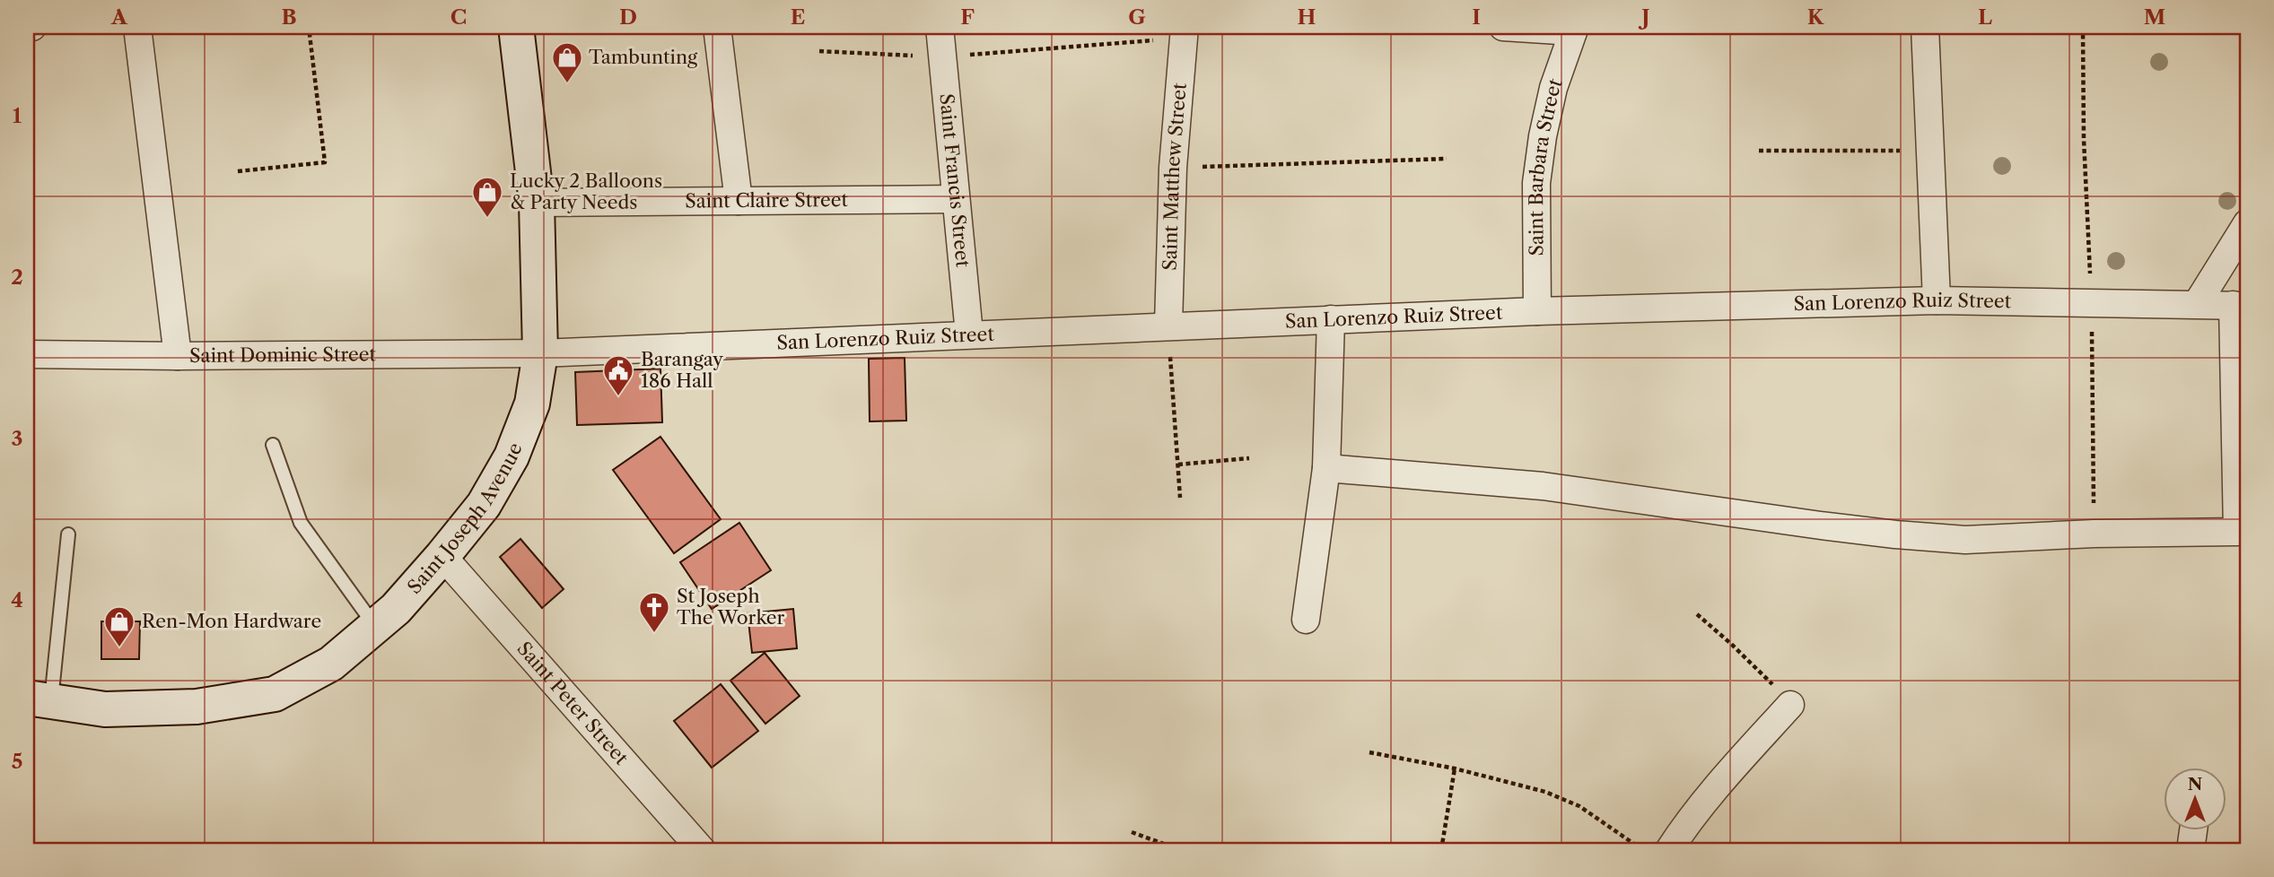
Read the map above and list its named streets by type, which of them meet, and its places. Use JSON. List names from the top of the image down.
{
  "streets": {
    "main road": ["Saint Joseph Avenue"],
    "street": [
      "Saint Barbara Street",
      "Saint Matthew Street",
      "Saint Francis Street",
      "Saint Claire Street",
      "San Lorenzo Ruiz Street",
      "Saint Dominic Street",
      "Saint Peter Street"
    ]
  },
  "crossings": [
    ["Saint Barbara Street", "San Lorenzo Ruiz Street"],
    ["Saint Matthew Street", "San Lorenzo Ruiz Street"],
    ["Saint Francis Street", "Saint Claire Street"],
    ["Saint Francis Street", "San Lorenzo Ruiz Street"],
    ["Saint Claire Street", "Saint Joseph Avenue"],
    ["San Lorenzo Ruiz Street", "Saint Dominic Street"],
    ["San Lorenzo Ruiz Street", "Saint Joseph Avenue"],
    ["Saint Dominic Street", "Saint Joseph Avenue"],
    ["Saint Joseph Avenue", "Saint Peter Street"]
  ],
  "places": {
    "shop": ["Tambunting", "Lucky 2 Balloons & Party Needs", "Ren-Mon Hardware"],
    "public building": ["Barangay 186 Hall"],
    "church": ["St Joseph The Worker"]
  },
  "north": "top",
  "grid": {
    "columns": [
      "A",
      "B",
      "C",
      "D",
      "E",
      "F",
      "G",
      "H",
      "I",
      "J",
      "K",
      "L",
      "M"
    ],
    "rows": [
      "1",
      "2",
      "3",
      "4",
      "5"
    ]
  }
}
